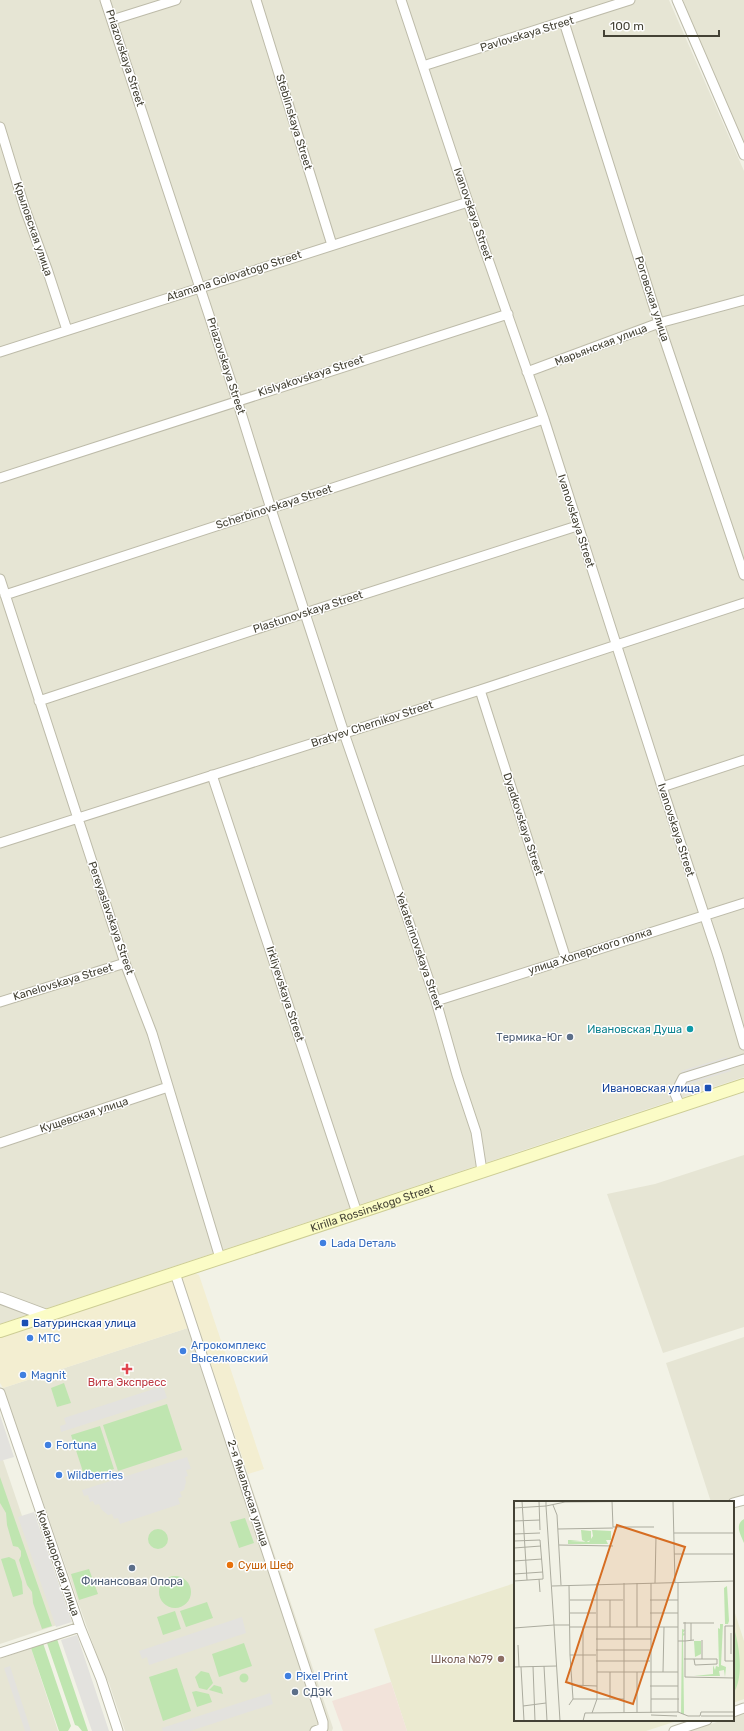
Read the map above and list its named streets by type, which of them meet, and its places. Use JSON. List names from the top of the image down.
{
  "streets": {
    "main road": ["Kirilla Rossinskogo Street"],
    "street": [
      "Pavlovskaya Street",
      "Priazovskaya Street",
      "Steblinskaya Street",
      "Ivanovskaya Street",
      "Крыловская улица",
      "Atamana Golovatogo Street",
      "Роговская улица",
      "Марьянская улица",
      "Kislyakovskaya Street",
      "Scherbinovskaya Street",
      "Plastunovskaya Street",
      "Bratyev Chernikov Street",
      "Dyadkovskaya Street",
      "Pereyaslavskaya Street",
      "Yekaterinovskaya Street",
      "улица Хоперского полка",
      "Kanelovskaya Street",
      "Irkliyevskaya Street",
      "Кущевская улица",
      "2-я Ямальская улица",
      "Командорская улица"
    ]
  },
  "crossings": [
    ["Pavlovskaya Street", "Ivanovskaya Street"],
    ["Pavlovskaya Street", "Роговская улица"],
    ["Priazovskaya Street", "Atamana Golovatogo Street"],
    ["Priazovskaya Street", "Kislyakovskaya Street"],
    ["Priazovskaya Street", "Scherbinovskaya Street"],
    ["Priazovskaya Street", "Plastunovskaya Street"],
    ["Priazovskaya Street", "Bratyev Chernikov Street"],
    ["Priazovskaya Street", "Yekaterinovskaya Street"],
    ["Steblinskaya Street", "Atamana Golovatogo Street"],
    ["Ivanovskaya Street", "Atamana Golovatogo Street"],
    ["Ivanovskaya Street", "Марьянская улица"],
    ["Ivanovskaya Street", "Kislyakovskaya Street"],
    ["Ivanovskaya Street", "Scherbinovskaya Street"],
    ["Ivanovskaya Street", "Plastunovskaya Street"],
    ["Ivanovskaya Street", "Bratyev Chernikov Street"],
    ["Ivanovskaya Street", "улица Хоперского полка"],
    ["Крыловская улица", "Atamana Golovatogo Street"],
    ["Роговская улица", "Марьянская улица"],
    ["Scherbinovskaya Street", "Pereyaslavskaya Street"],
    ["Plastunovskaya Street", "Pereyaslavskaya Street"],
    ["Bratyev Chernikov Street", "Dyadkovskaya Street"],
    ["Bratyev Chernikov Street", "Pereyaslavskaya Street"],
    ["Bratyev Chernikov Street", "Yekaterinovskaya Street"],
    ["Bratyev Chernikov Street", "Irkliyevskaya Street"],
    ["Dyadkovskaya Street", "улица Хоперского полка"],
    ["Pereyaslavskaya Street", "Kanelovskaya Street"],
    ["Pereyaslavskaya Street", "Кущевская улица"],
    ["Pereyaslavskaya Street", "Kirilla Rossinskogo Street"],
    ["Yekaterinovskaya Street", "улица Хоперского полка"],
    ["Yekaterinovskaya Street", "Kirilla Rossinskogo Street"],
    ["Irkliyevskaya Street", "Kirilla Rossinskogo Street"],
    ["Kirilla Rossinskogo Street", "2-я Ямальская улица"]
  ],
  "places": {
    "other": [
      "Ивановская Душа",
      "Термика-Юг",
      "Lada Dеталь",
      "МТС",
      "Агрокомплекс Выселковский",
      "Magnit",
      "Fortuna",
      "Wildberries",
      "Суши Шеф",
      "Финансовая Опора",
      "Школа №79",
      "Pixel Print",
      "СДЭК"
    ],
    "transit": ["Ивановская улица", "Батуринская улица"],
    "health": ["Вита Экспресс"]
  },
  "scale_bar": "100 m"
}
